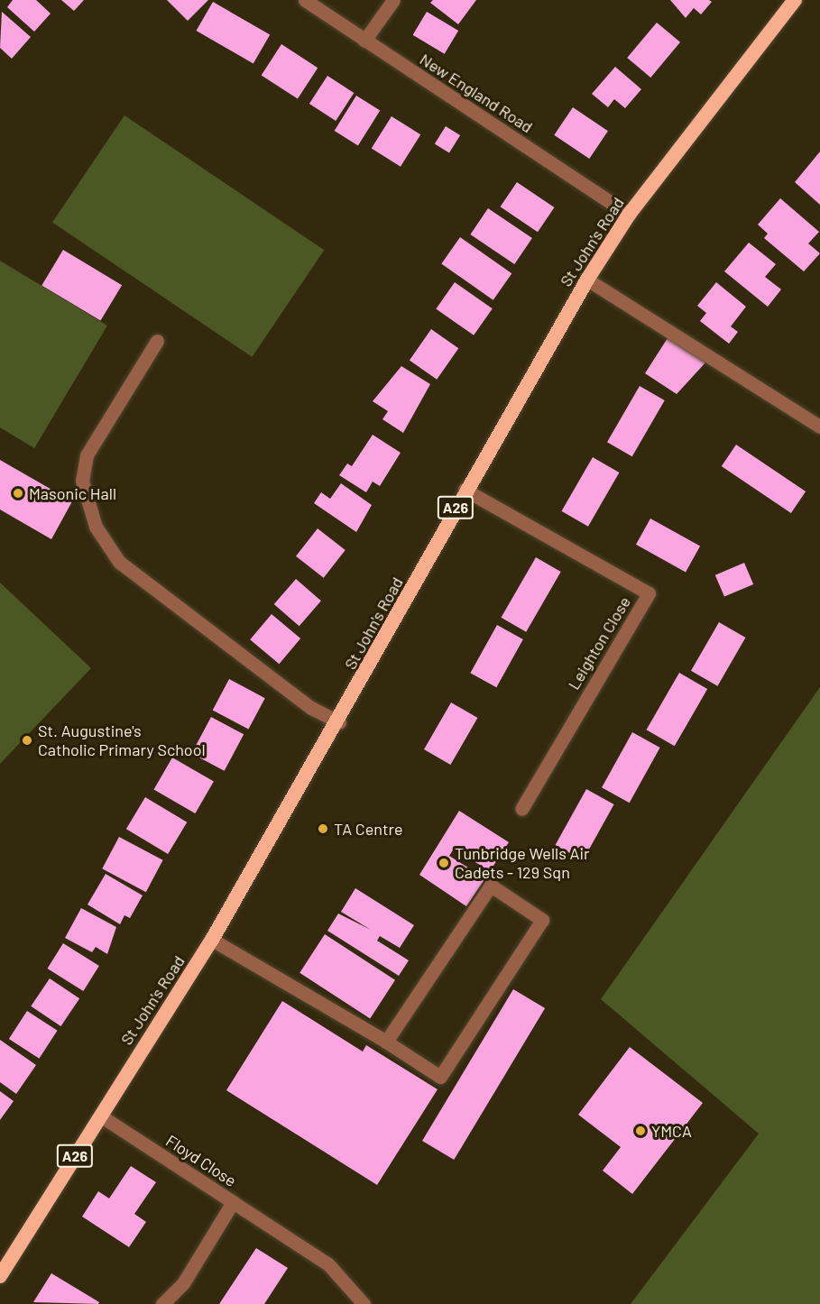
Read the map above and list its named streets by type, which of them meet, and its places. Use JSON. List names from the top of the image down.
{
  "streets": {
    "highway": ["St John's Road", "A26"],
    "street": ["New England Road", "Leighton Close", "Floyd Close"]
  },
  "crossings": [
    ["New England Road", "St John's Road"],
    ["St John's Road", "Leighton Close"],
    ["St John's Road", "Floyd Close"]
  ],
  "places": [
    "Masonic Hall",
    "St. Augustine's Catholic Primary School",
    "TA Centre",
    "Tunbridge Wells Air Cadets - 129 Sqn",
    "YMCA"
  ]
}
